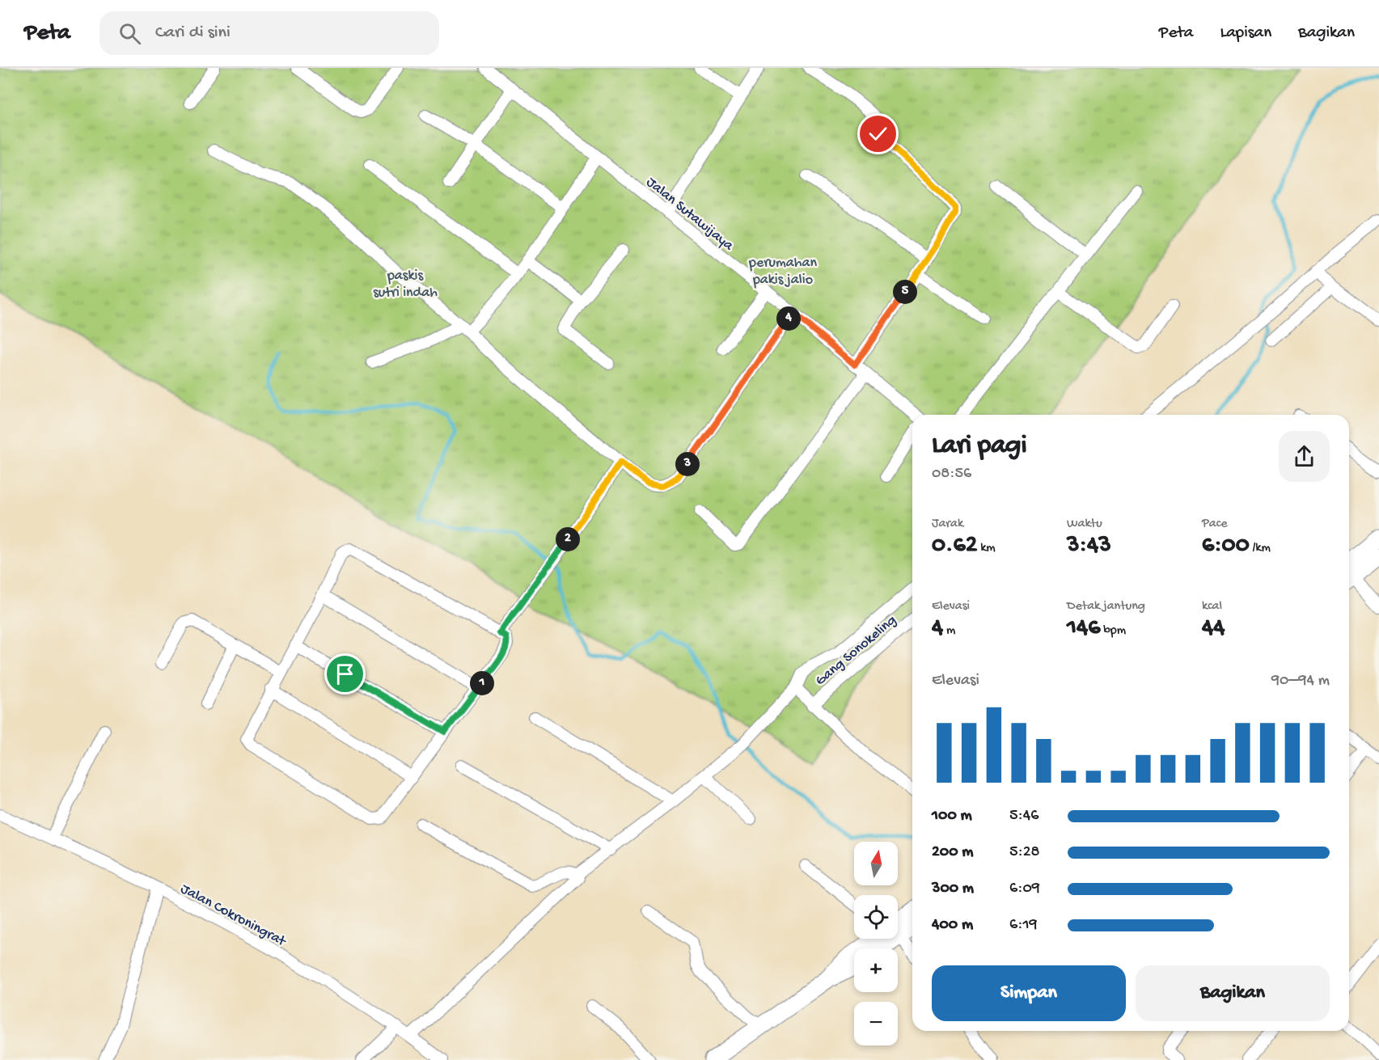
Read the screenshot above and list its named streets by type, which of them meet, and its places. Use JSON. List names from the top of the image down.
{
  "streets": {
    "street": ["Jalan Sutawijaya", "Gang Sonokeling", "Jalan Cokroningrat"]
  },
  "parks": ["perumahan pakis jalio", "paskis sutri indah"],
  "north": "top",
  "page": {
    "header": "Peta",
    "search": "Cari di sini",
    "nav": ["Peta", "Lapisan", "Bagikan"],
    "pins": [
      "5",
      "4",
      "3",
      "2",
      "1"
    ],
    "heading": ["Lari pagi", "08:56"],
    "stats": [
      ["Jarak", "0.62 km"],
      ["Waktu", "3:43"],
      ["Pace", "6:00 /km"],
      ["Elevasi", "4 m"],
      ["Detak jantung", "146 bpm"],
      ["kcal", "44"]
    ],
    "chart": ["Elevasi", "90–94 m"],
    "list": [
      {
        "name": "100 m",
        "note": "5:46"
      },
      {
        "name": "200 m",
        "note": "5:28"
      },
      {
        "name": "300 m",
        "note": "6:09"
      },
      {
        "name": "400 m",
        "note": "6:19"
      }
    ],
    "map_buttons": ["+", "−"],
    "buttons": ["Simpan", "Bagikan"]
  }
}
